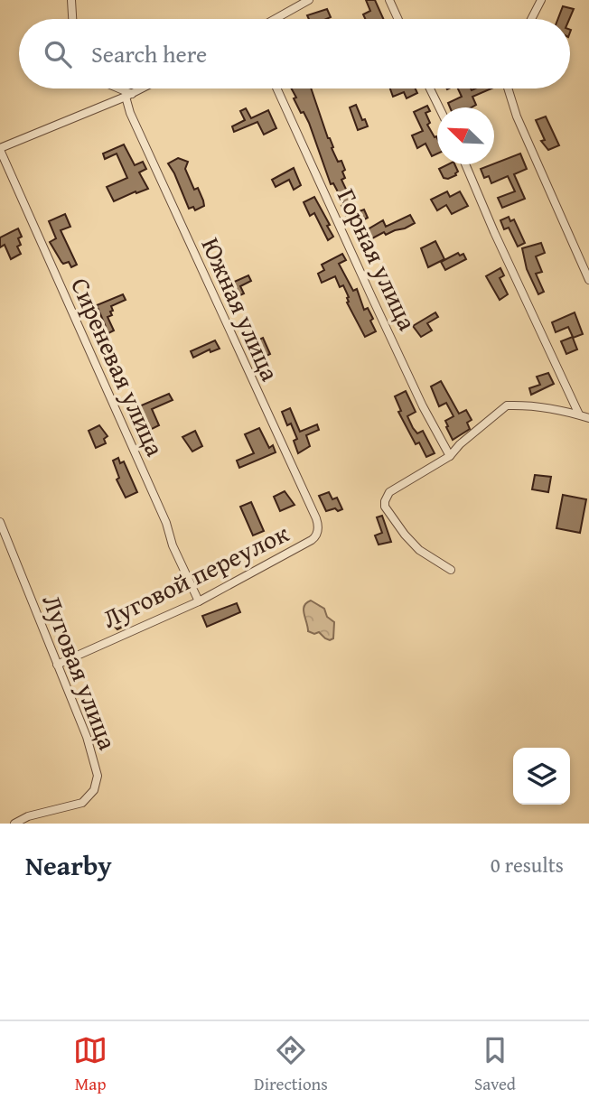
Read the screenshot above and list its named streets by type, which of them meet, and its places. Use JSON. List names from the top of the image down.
{
  "streets": {
    "street": [
      "Горная улица",
      "Южная улица",
      "Сиреневая улица",
      "Луговой переулок",
      "Луговая улица"
    ]
  },
  "crossings": [
    ["Южная улица", "Луговой переулок"],
    ["Сиреневая улица", "Луговой переулок"],
    ["Луговой переулок", "Луговая улица"]
  ],
  "north": "top left",
  "page": {
    "search": "Search here",
    "heading": ["Nearby", "0 results"],
    "nav": ["Map", "Directions", "Saved"]
  }
}
